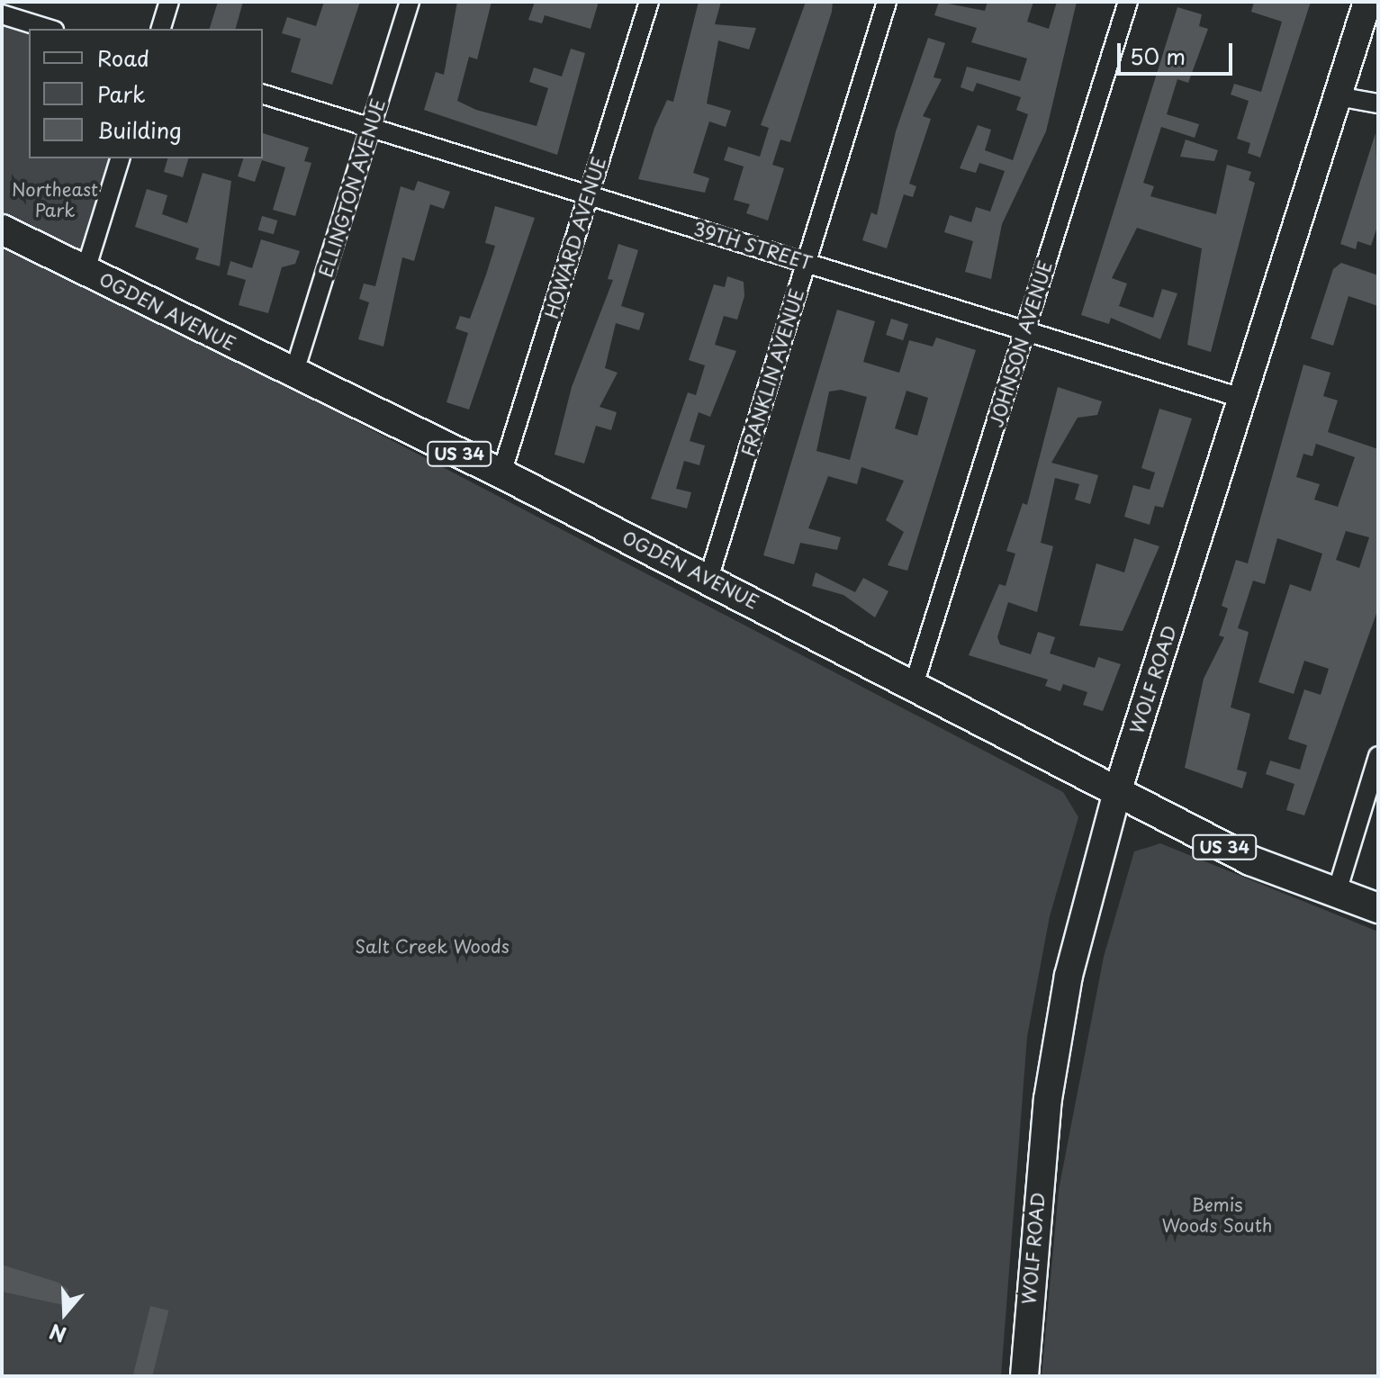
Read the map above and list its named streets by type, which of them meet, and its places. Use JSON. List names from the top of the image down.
{
  "streets": {
    "main road": ["OGDEN AVENUE", "US 34", "WOLF ROAD"],
    "street": [
      "ELLINGTON AVENUE",
      "HOWARD AVENUE",
      "39TH STREET",
      "JOHNSON AVENUE",
      "FRANKLIN AVENUE"
    ]
  },
  "crossings": [
    ["ELLINGTON AVENUE", "39TH STREET"],
    ["ELLINGTON AVENUE", "OGDEN AVENUE"],
    ["HOWARD AVENUE", "39TH STREET"],
    ["HOWARD AVENUE", "OGDEN AVENUE"],
    ["39TH STREET", "JOHNSON AVENUE"],
    ["39TH STREET", "FRANKLIN AVENUE"],
    ["39TH STREET", "WOLF ROAD"],
    ["OGDEN AVENUE", "JOHNSON AVENUE"],
    ["OGDEN AVENUE", "FRANKLIN AVENUE"],
    ["OGDEN AVENUE", "WOLF ROAD"]
  ],
  "parks": ["Northeast Park", "Salt Creek Woods", "Bemis Woods South"],
  "legend": ["Road", "Park", "Building"],
  "scale_bar": "50 m",
  "north": "bottom"
}
